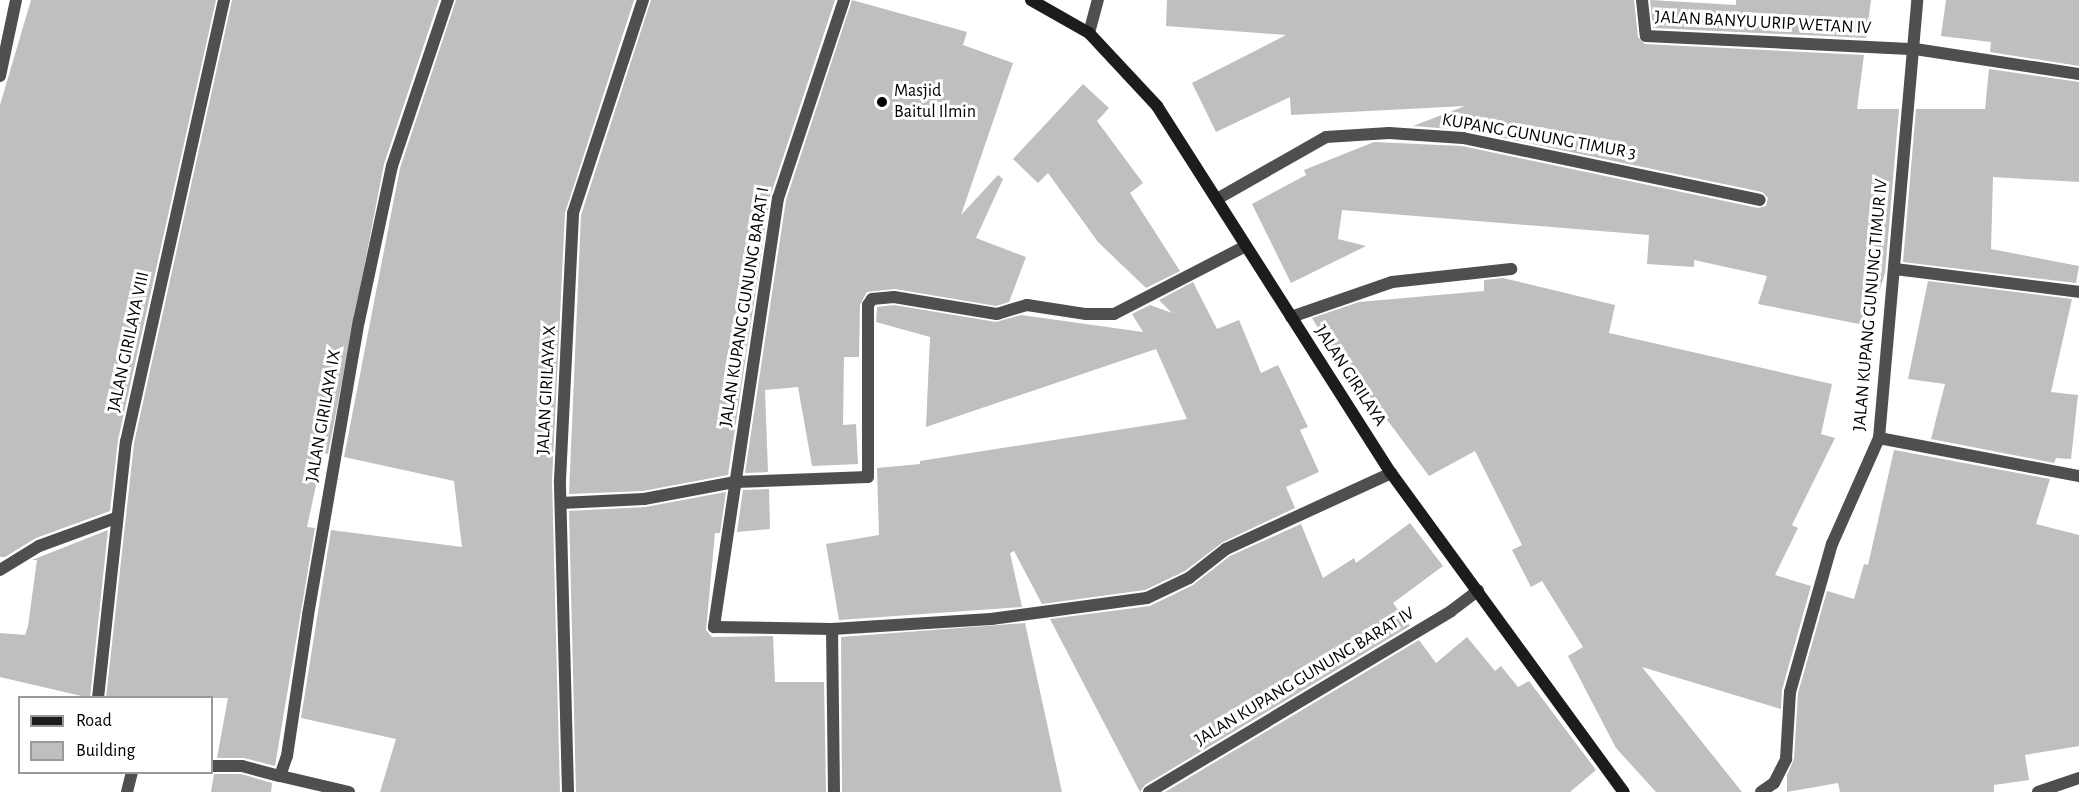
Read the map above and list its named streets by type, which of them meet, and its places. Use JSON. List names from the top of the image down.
{
  "streets": {
    "street": [
      "JALAN BANYU URIP WETAN IV",
      "KUPANG GUNUNG TIMUR 3",
      "JALAN KUPANG GUNUNG TIMUR IV",
      "JALAN KUPANG GUNUNG BARAT I",
      "JALAN GIRILAYA VIII",
      "JALAN GIRILAYA",
      "JALAN GIRILAYA X",
      "JALAN GIRILAYA IX",
      "JALAN KUPANG GUNUNG BARAT IV"
    ]
  },
  "crossings": [
    ["JALAN BANYU URIP WETAN IV", "JALAN KUPANG GUNUNG TIMUR IV"],
    ["KUPANG GUNUNG TIMUR 3", "JALAN GIRILAYA"],
    ["JALAN GIRILAYA", "JALAN KUPANG GUNUNG BARAT IV"]
  ],
  "places": ["Masjid Baitul Ilmin"],
  "legend": ["Road", "Building"]
}
